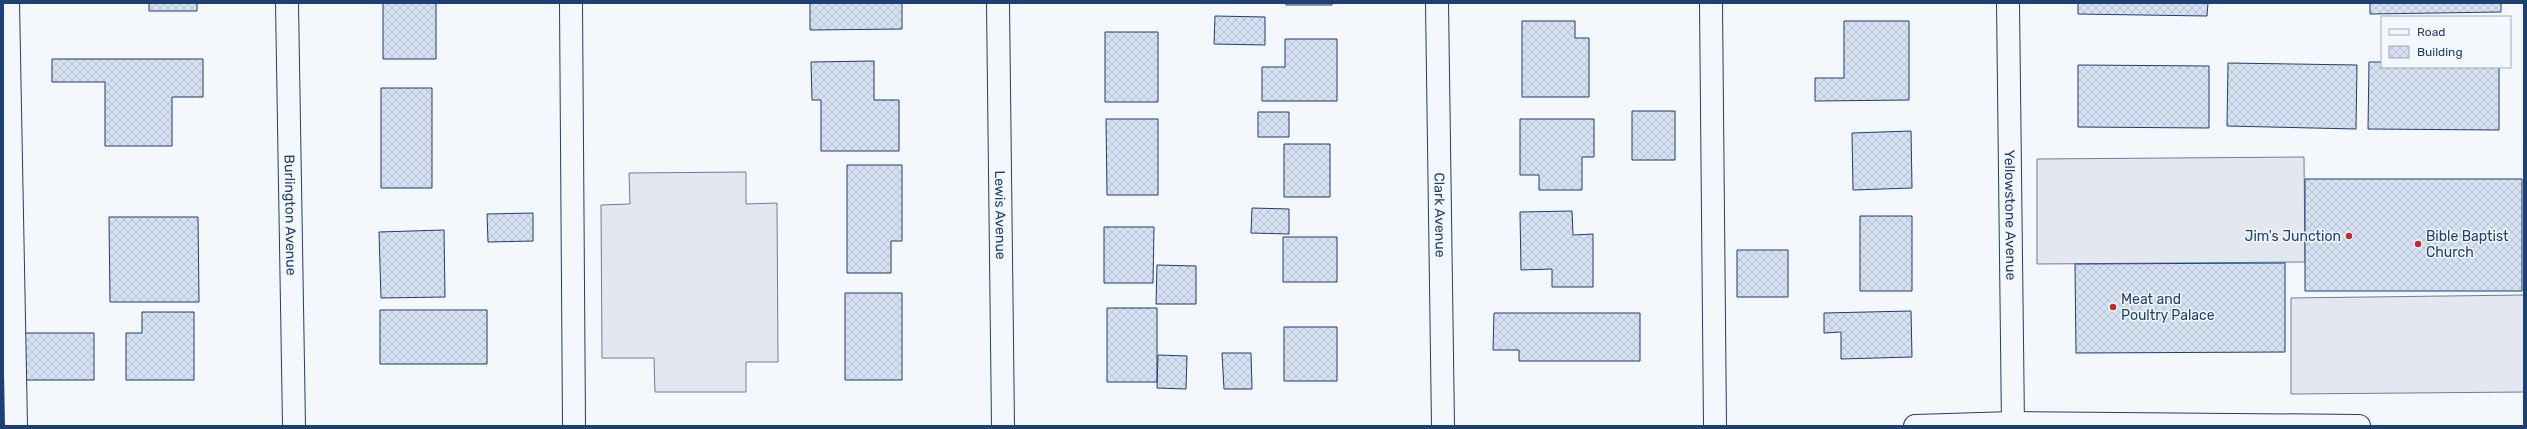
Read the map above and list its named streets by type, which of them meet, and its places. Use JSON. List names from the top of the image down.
{
  "streets": {
    "street": [
      "Burlington Avenue",
      "Clark Avenue",
      "Lewis Avenue",
      "Yellowstone Avenue"
    ]
  },
  "places": ["Jim's Junction", "Bible Baptist Church", "Meat and Poultry Palace"],
  "legend": ["Road", "Building"]
}
